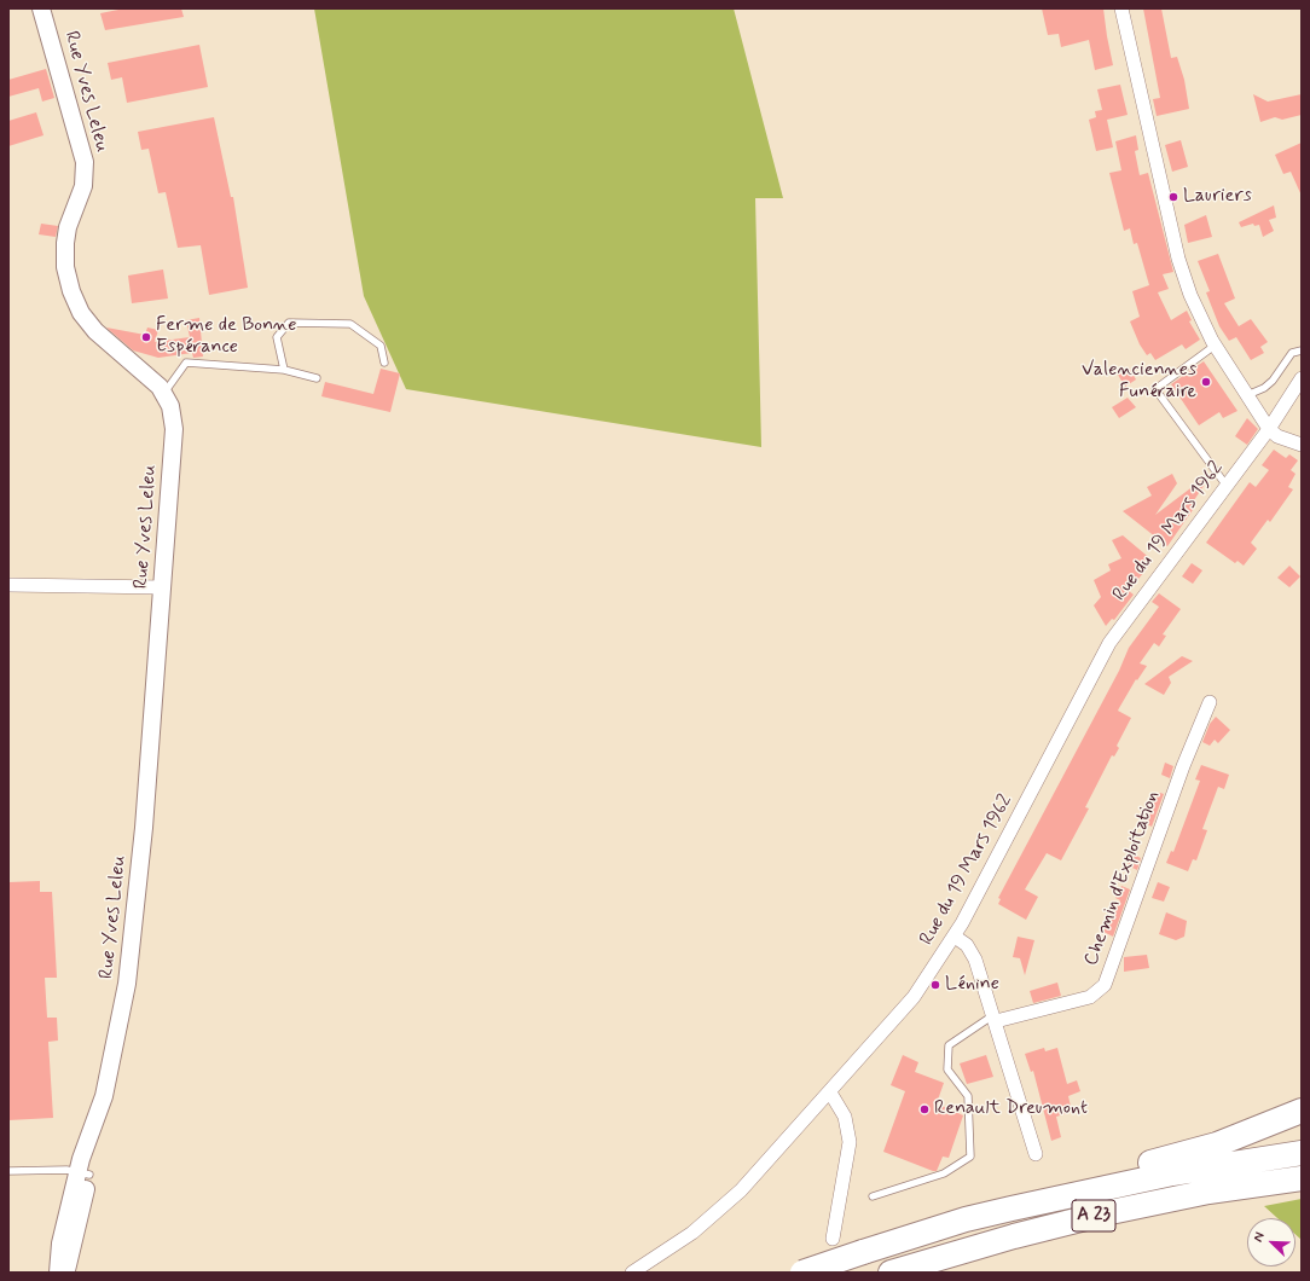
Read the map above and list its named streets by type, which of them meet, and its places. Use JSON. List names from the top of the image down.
{
  "streets": {
    "highway": ["A 23"],
    "street": ["Rue Yves Leleu", "Rue du 19 Mars 1962", "Chemin d'Exploitation"]
  },
  "places": [
    "Lauriers",
    "Ferme de Bonne Espérance",
    "Valenciennes Funéraire",
    "Lénine",
    "Renault Dreumont"
  ],
  "north": "top left"
}
